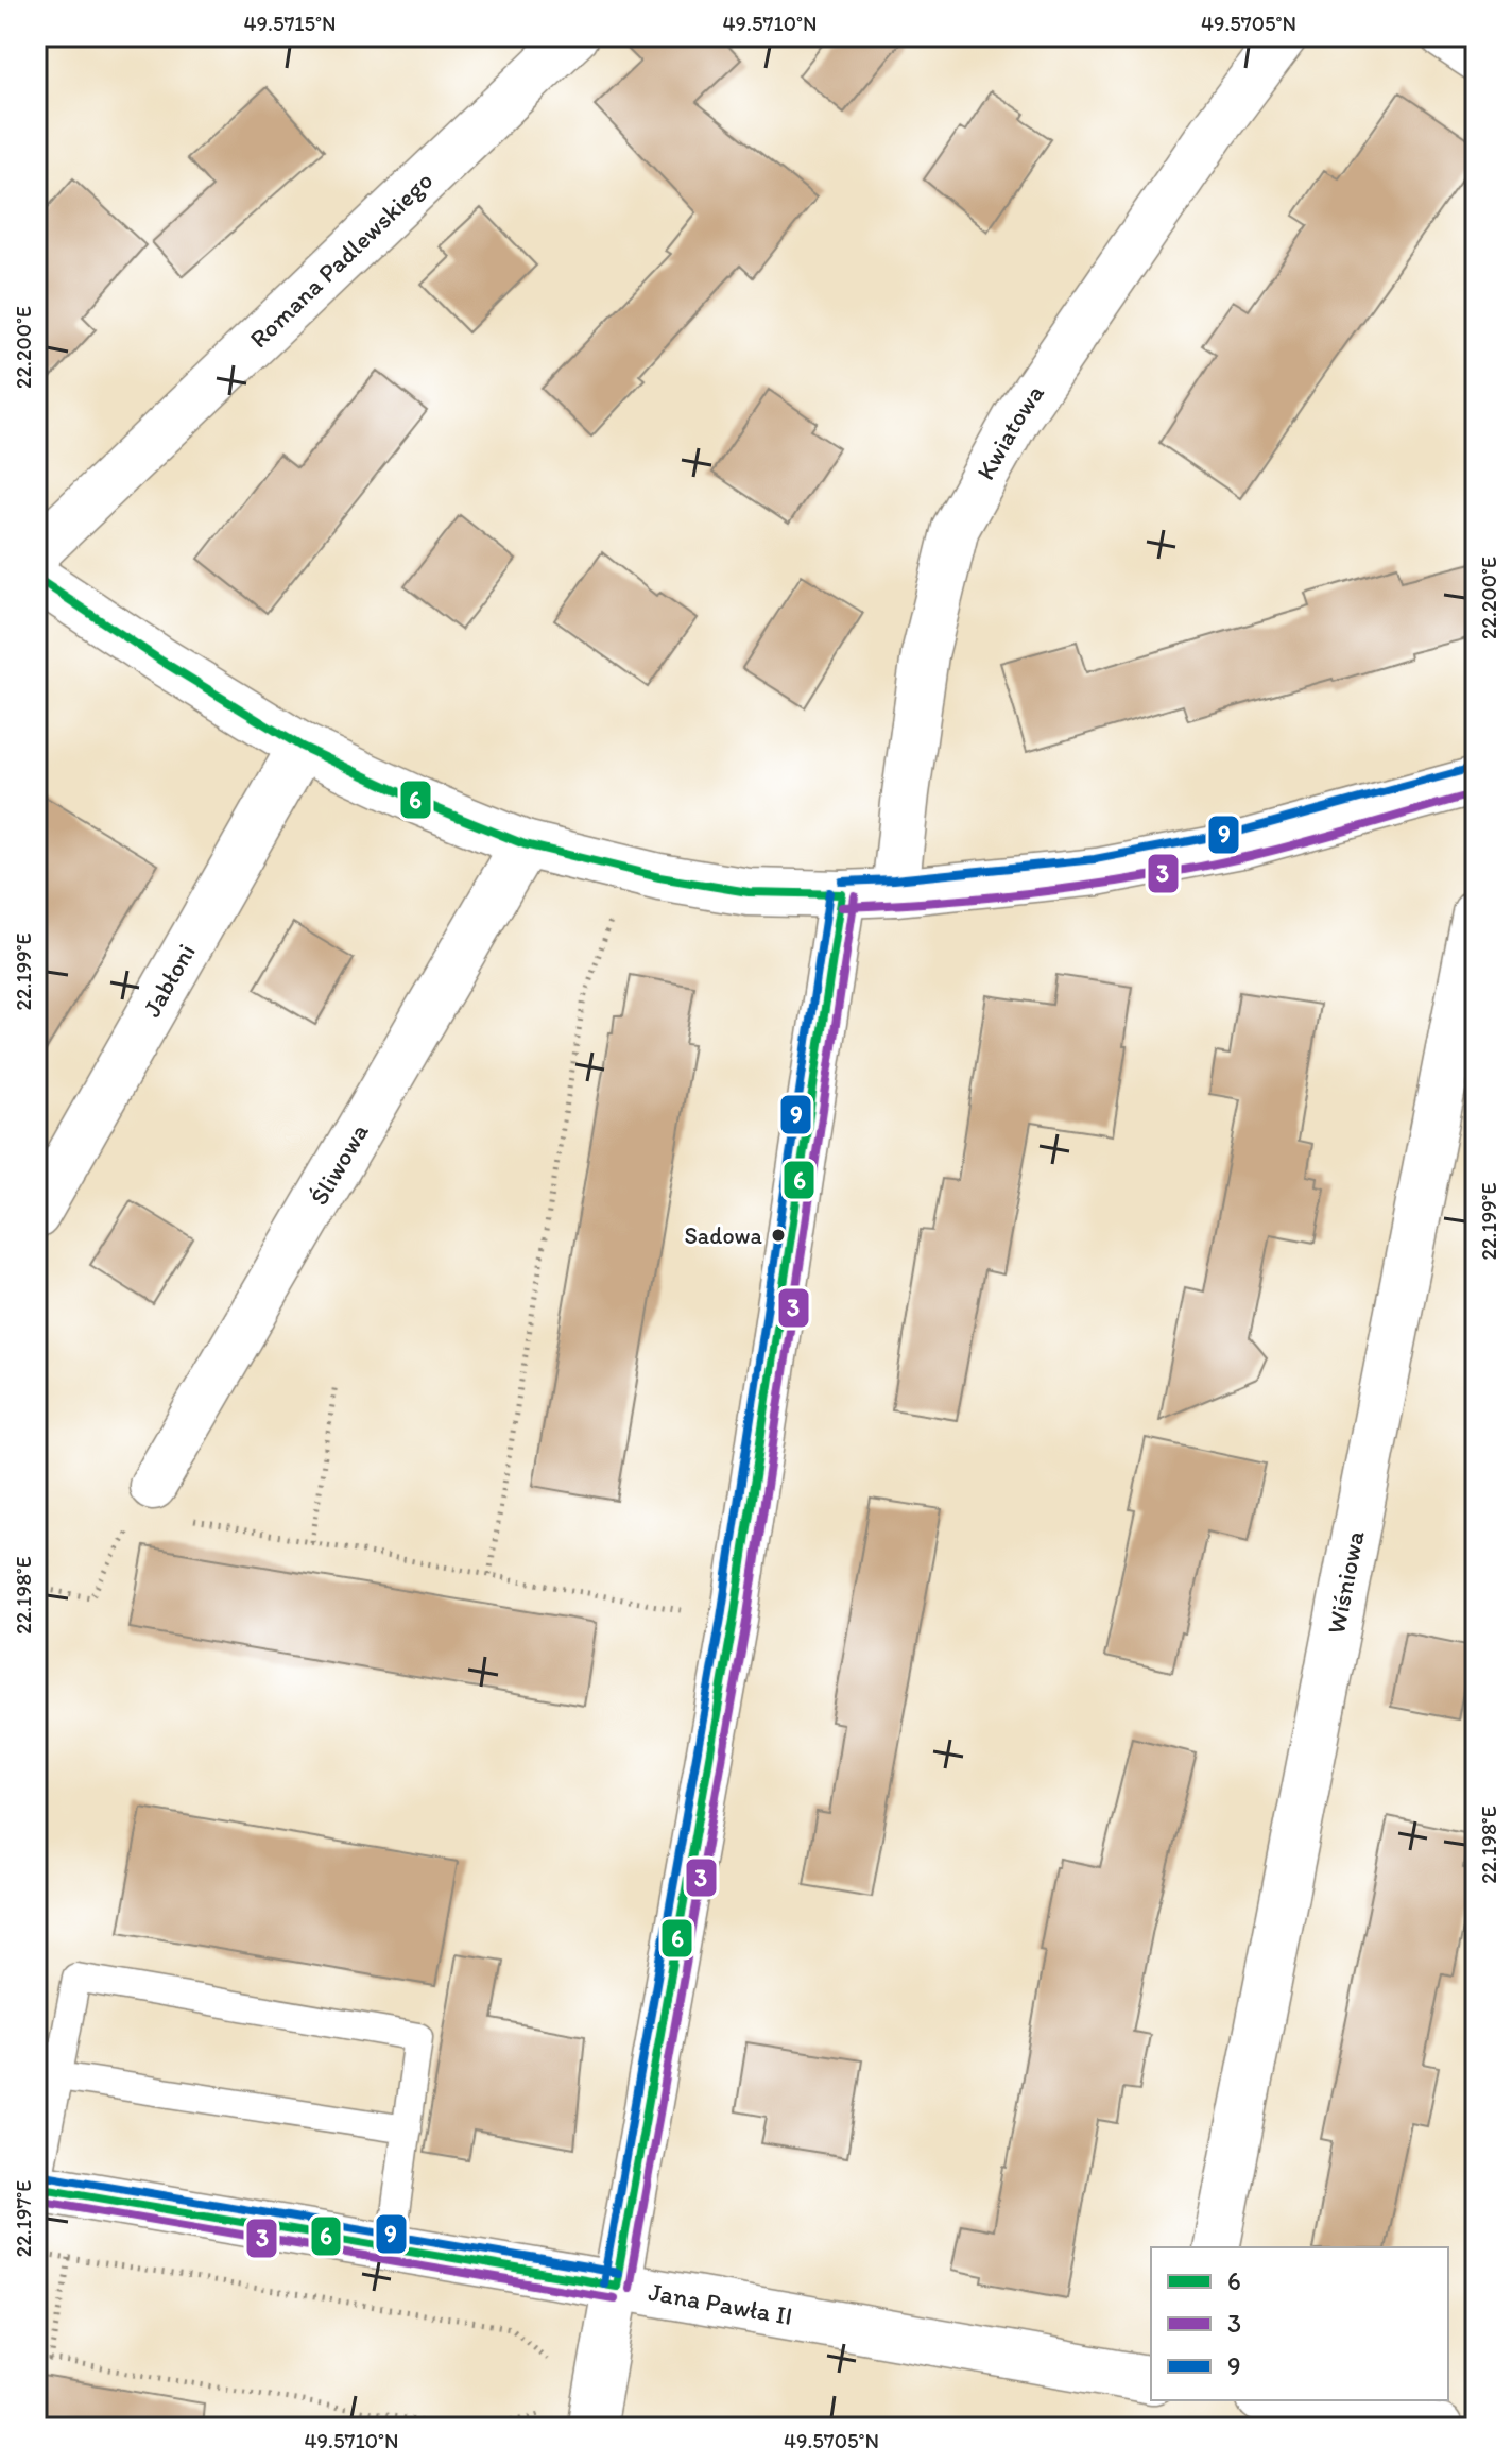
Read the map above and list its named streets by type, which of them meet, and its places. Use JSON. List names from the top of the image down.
{
  "streets": {
    "street": [
      "Romana Padlewskiego",
      "Kwiatowa",
      "Jabłoni",
      "Śliwowa",
      "Wiśniowa",
      "Jana Pawła II"
    ]
  },
  "places": ["Sadowa"],
  "lines": ["transit line 6", "transit line 9", "transit line 3"],
  "legend": ["6", "3", "9"],
  "coordinates": [
    "49.5715°N",
    "49.5710°N",
    "49.5705°N",
    "22.200°E",
    "22.199°E",
    "22.198°E",
    "22.197°E"
  ]
}
